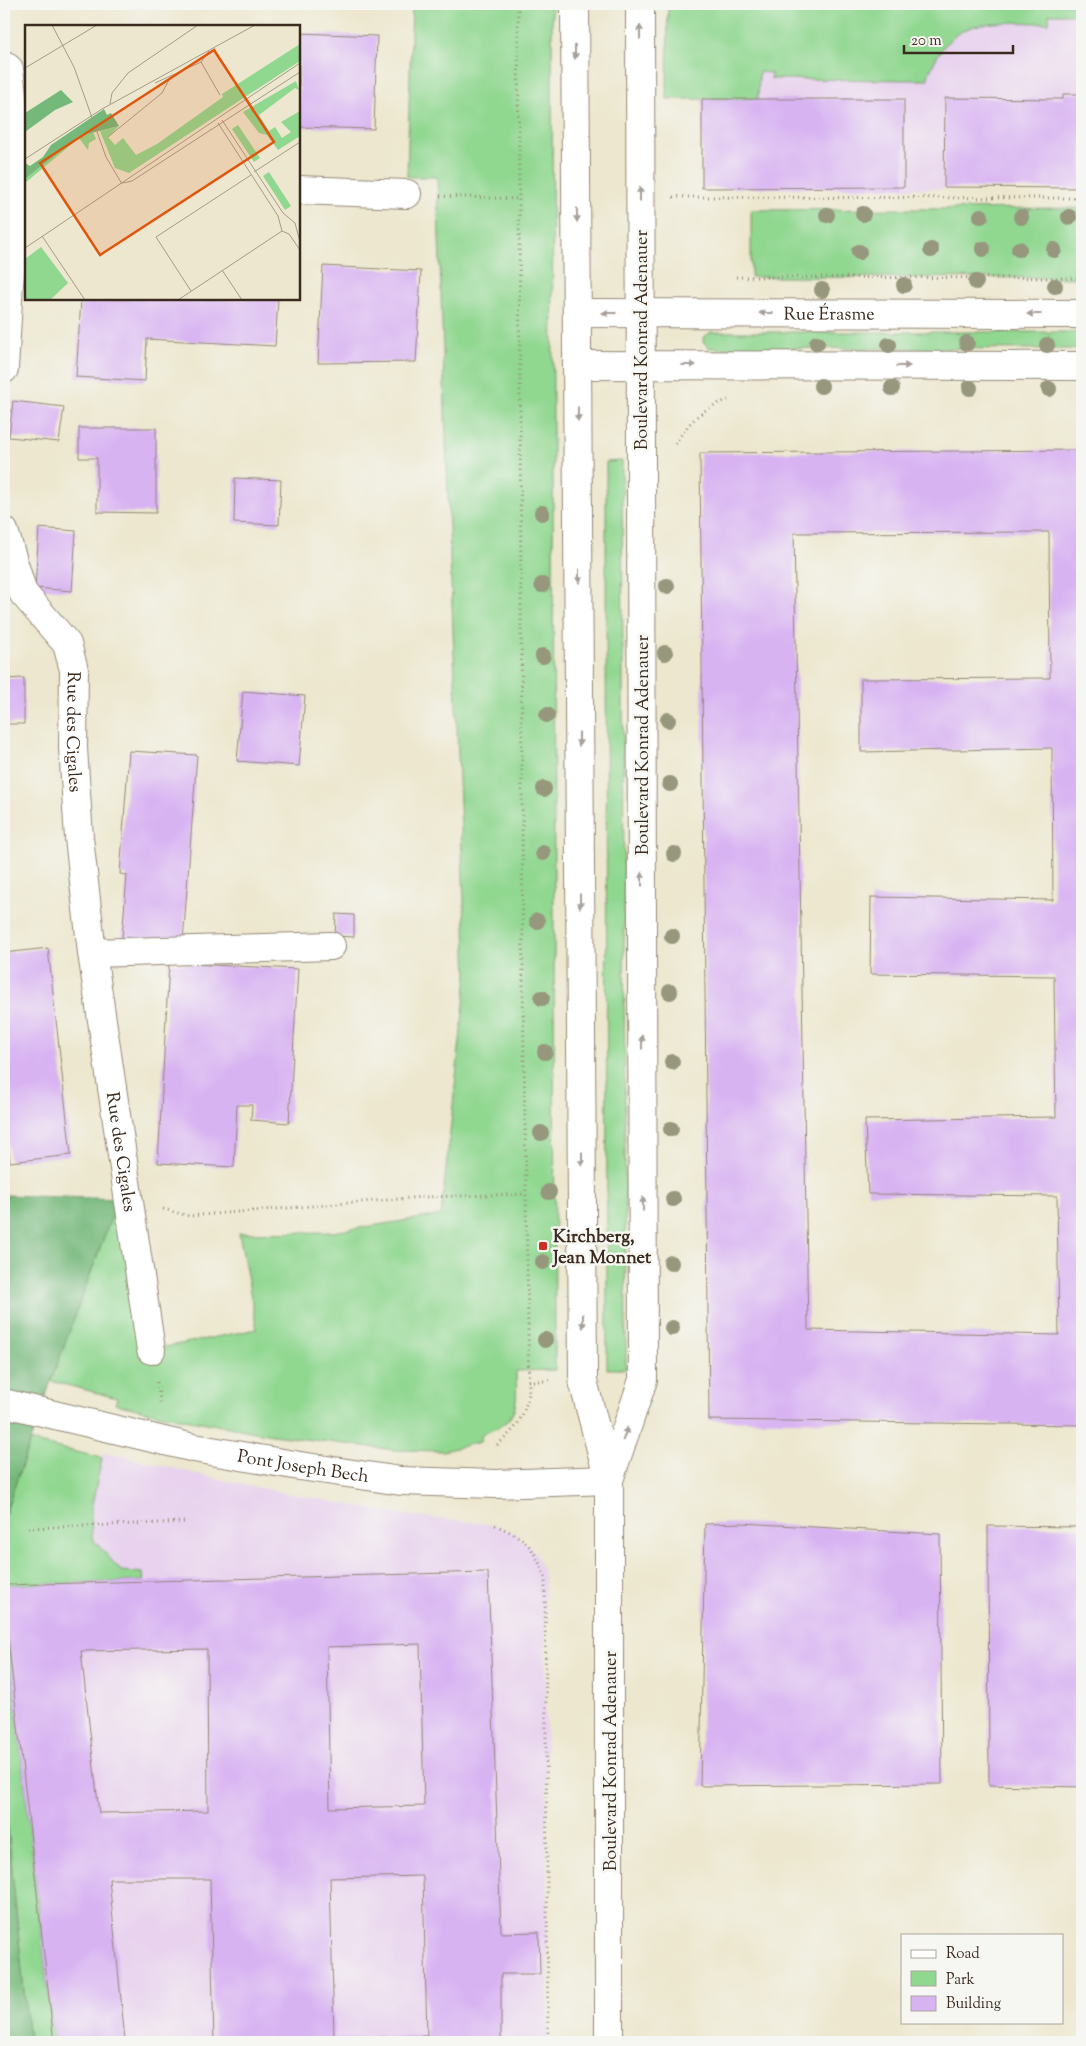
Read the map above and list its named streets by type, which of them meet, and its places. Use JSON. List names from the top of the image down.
{
  "streets": {
    "main road": [
      "Rue Érasme",
      "Boulevard Konrad Adenauer",
      "Rue des Cigales",
      "Pont Joseph Bech"
    ]
  },
  "crossings": [
    ["Rue Érasme", "Boulevard Konrad Adenauer"],
    ["Boulevard Konrad Adenauer", "Pont Joseph Bech"]
  ],
  "places": {
    "transit": ["Kirchberg, Jean Monnet"]
  },
  "legend": ["Road", "Park", "Building"],
  "scale_bar": "20 m"
}
